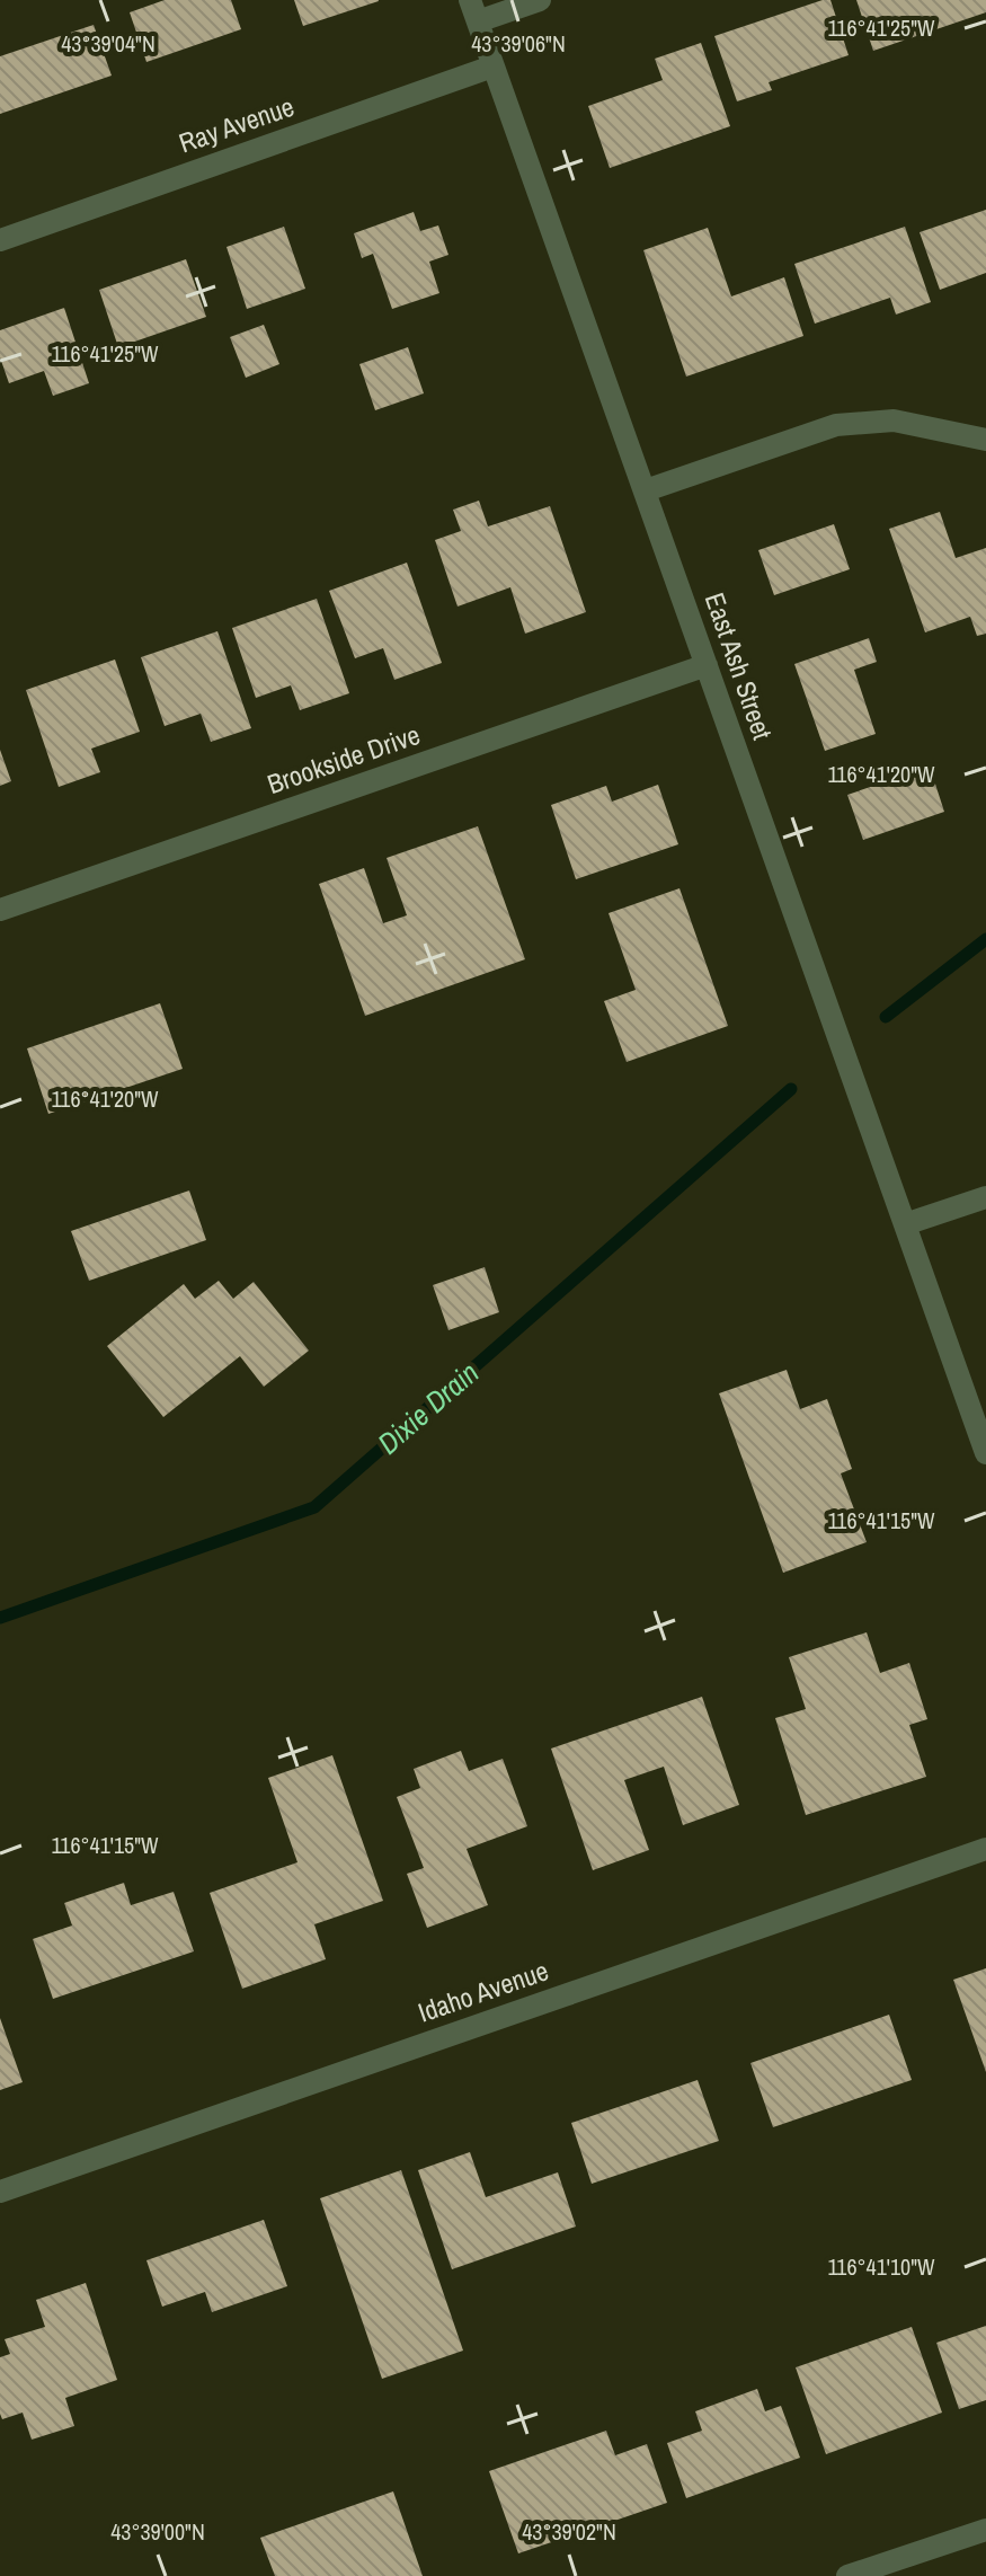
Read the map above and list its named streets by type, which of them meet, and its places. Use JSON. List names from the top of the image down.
{
  "streets": {
    "street": [
      "Ray Avenue",
      "East Ash Street",
      "Brookside Drive",
      "Idaho Avenue"
    ]
  },
  "crossings": [
    ["Ray Avenue", "East Ash Street"],
    ["East Ash Street", "Brookside Drive"]
  ],
  "water": ["Dixie Drain"],
  "coordinates": [
    "116°41'25\"W",
    "43°39'04\"N",
    "43°39'06\"N",
    "116°41'20\"W",
    "116°41'15\"W",
    "116°41'10\"W",
    "43°39'00\"N",
    "43°39'02\"N"
  ]
}
